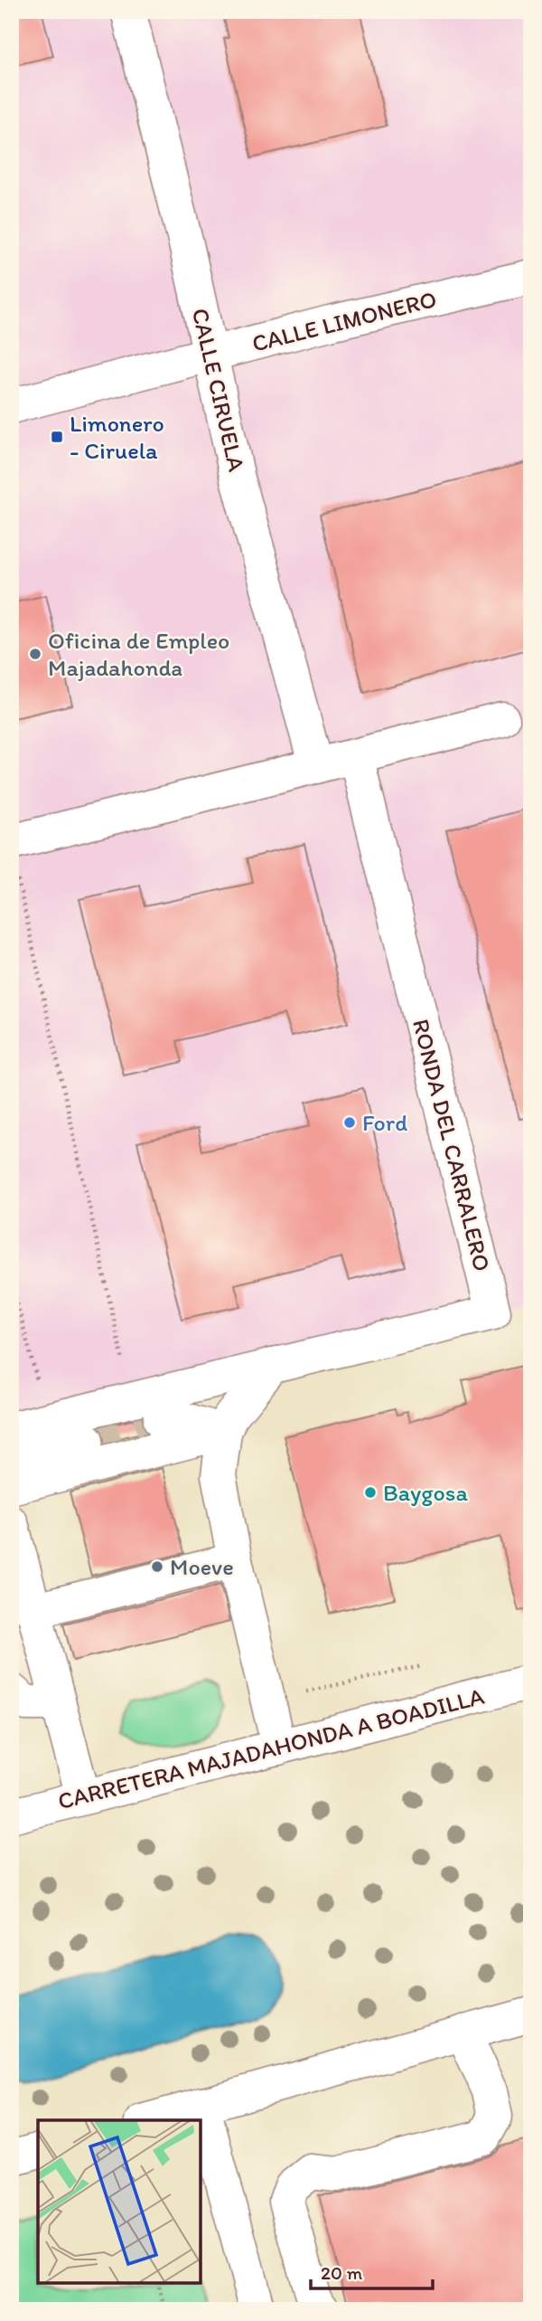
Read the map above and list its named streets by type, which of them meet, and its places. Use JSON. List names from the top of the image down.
{
  "streets": {
    "street": [
      "CALLE LIMONERO",
      "CALLE CIRUELA",
      "RONDA DEL CARRALERO",
      "CARRETERA MAJADAHONDA A BOADILLA"
    ]
  },
  "crossings": [
    ["CALLE LIMONERO", "CALLE CIRUELA"]
  ],
  "places": {
    "transit": ["Limonero - Ciruela"],
    "other": [
      "Oficina de Empleo Majadahonda",
      "Ford",
      "Baygosa",
      "Moeve"
    ]
  },
  "scale_bar": "20 m"
}
